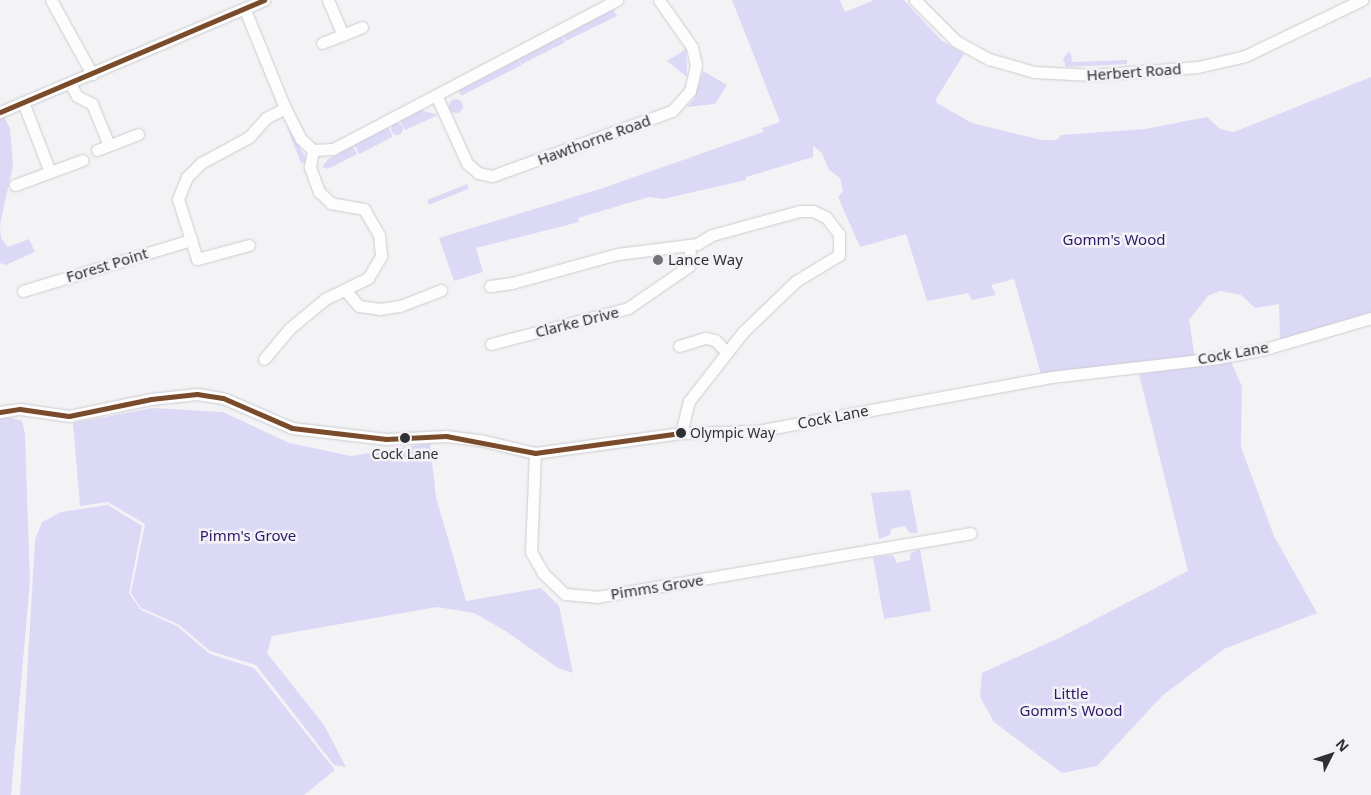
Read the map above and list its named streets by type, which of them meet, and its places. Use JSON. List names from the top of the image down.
{
  "streets": {
    "street": [
      "Herbert Road",
      "Hawthorne Road",
      "Forest Point",
      "Clarke Drive",
      "Cock Lane",
      "Pimms Grove"
    ]
  },
  "crossings": [
    ["Cock Lane", "Pimms Grove"]
  ],
  "parks": ["Gomm's Wood", "Pimm's Grove", "Little Gomm's Wood"],
  "places": ["Lance Way", "Olympic Way", "Cock Lane"],
  "north": "top right"
}
